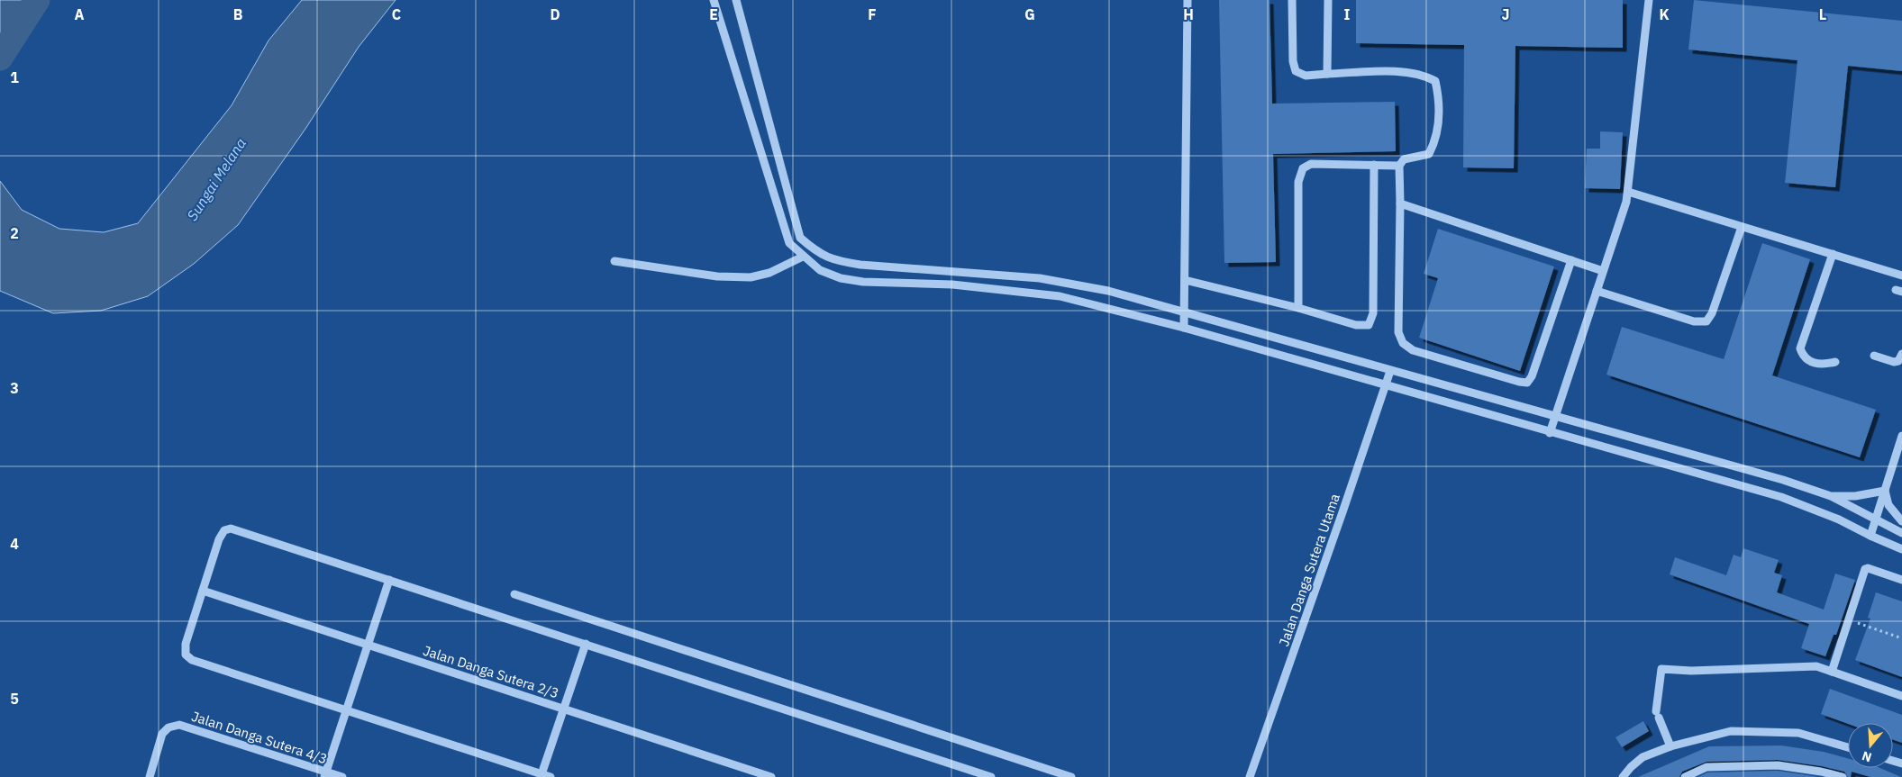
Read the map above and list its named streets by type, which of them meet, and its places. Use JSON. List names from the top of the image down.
{
  "streets": {
    "street": ["Jalan Danga Sutera Utama", "Jalan Danga Sutera 2/3", "Jalan Danga Sutera 4/3"]
  },
  "water": ["Sungai Melana"],
  "north": "bottom",
  "grid": {
    "columns": [
      "A",
      "B",
      "C",
      "D",
      "E",
      "F",
      "G",
      "H",
      "I",
      "J",
      "K",
      "L"
    ],
    "rows": [
      "1",
      "2",
      "3",
      "4",
      "5"
    ]
  }
}
